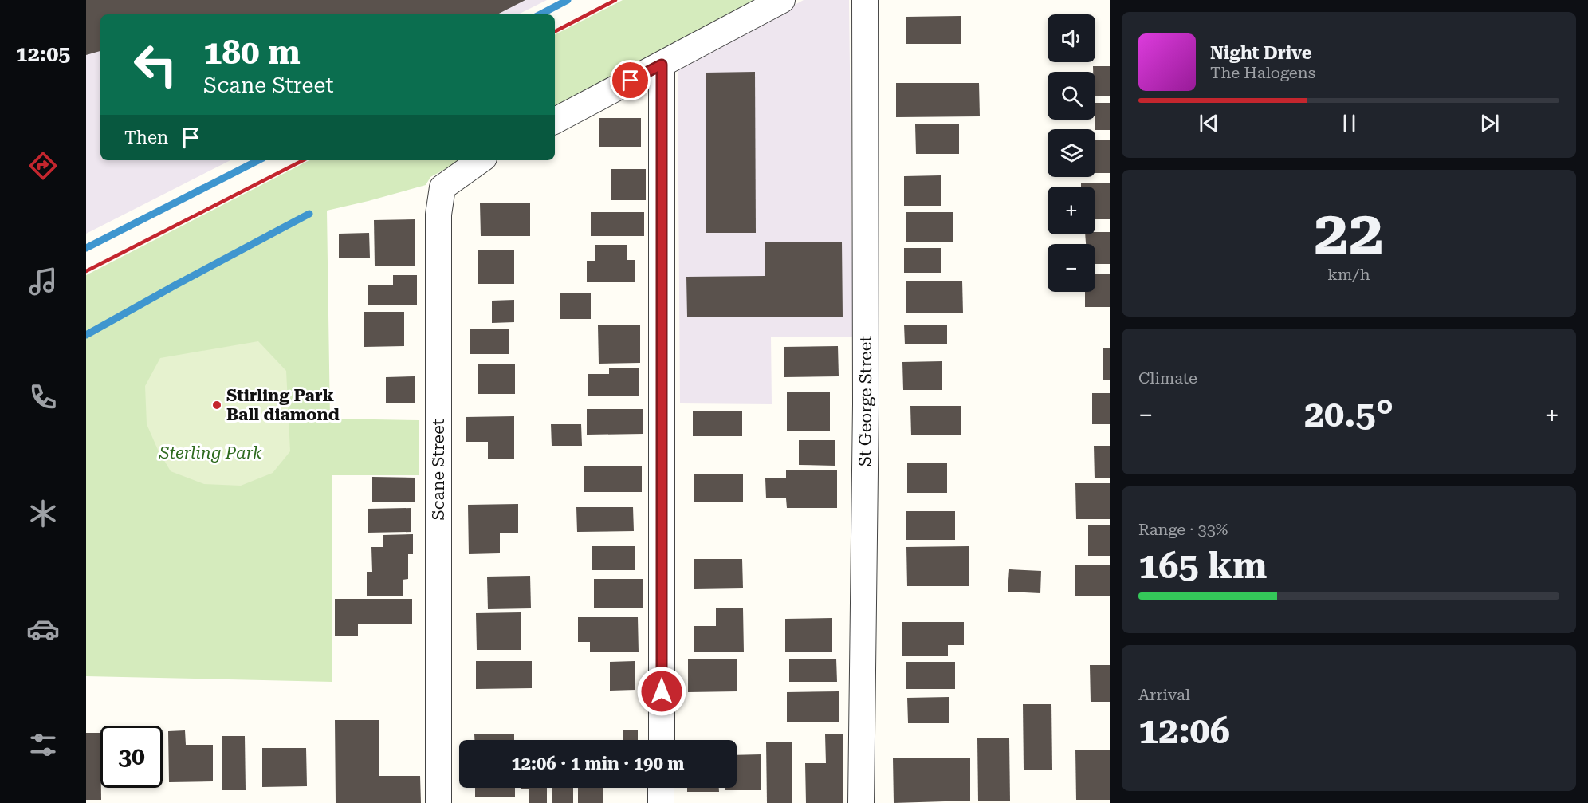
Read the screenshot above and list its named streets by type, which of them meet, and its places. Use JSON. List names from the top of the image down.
{
  "streets": {
    "street": ["St George Street", "Scane Street"]
  },
  "parks": ["Sterling Park"],
  "places": ["Stirling Park Ball diamond"],
  "page": {
    "tabs": "12:05",
    "map_buttons": ["+", "−"],
    "turn": ["180 m", "Scane Street"],
    "song": ["Night Drive", "The Halogens"],
    "then": "Then",
    "tile": [
      ["22", "km/h"],
      "Climate",
      ["Range · 33%", "165 km"],
      ["Arrival", "12:06"]
    ],
    "heat": ["−", "20.5°", "+"],
    "limit": "30",
    "trip": "12:06 · 1 min · 190 m"
  }
}
